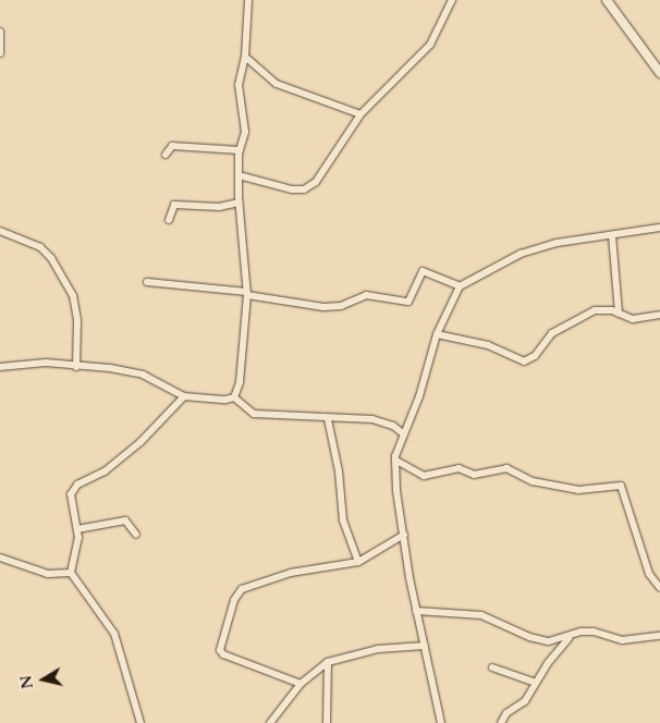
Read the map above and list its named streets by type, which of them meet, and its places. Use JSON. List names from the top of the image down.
{
  "north": "left"
}
